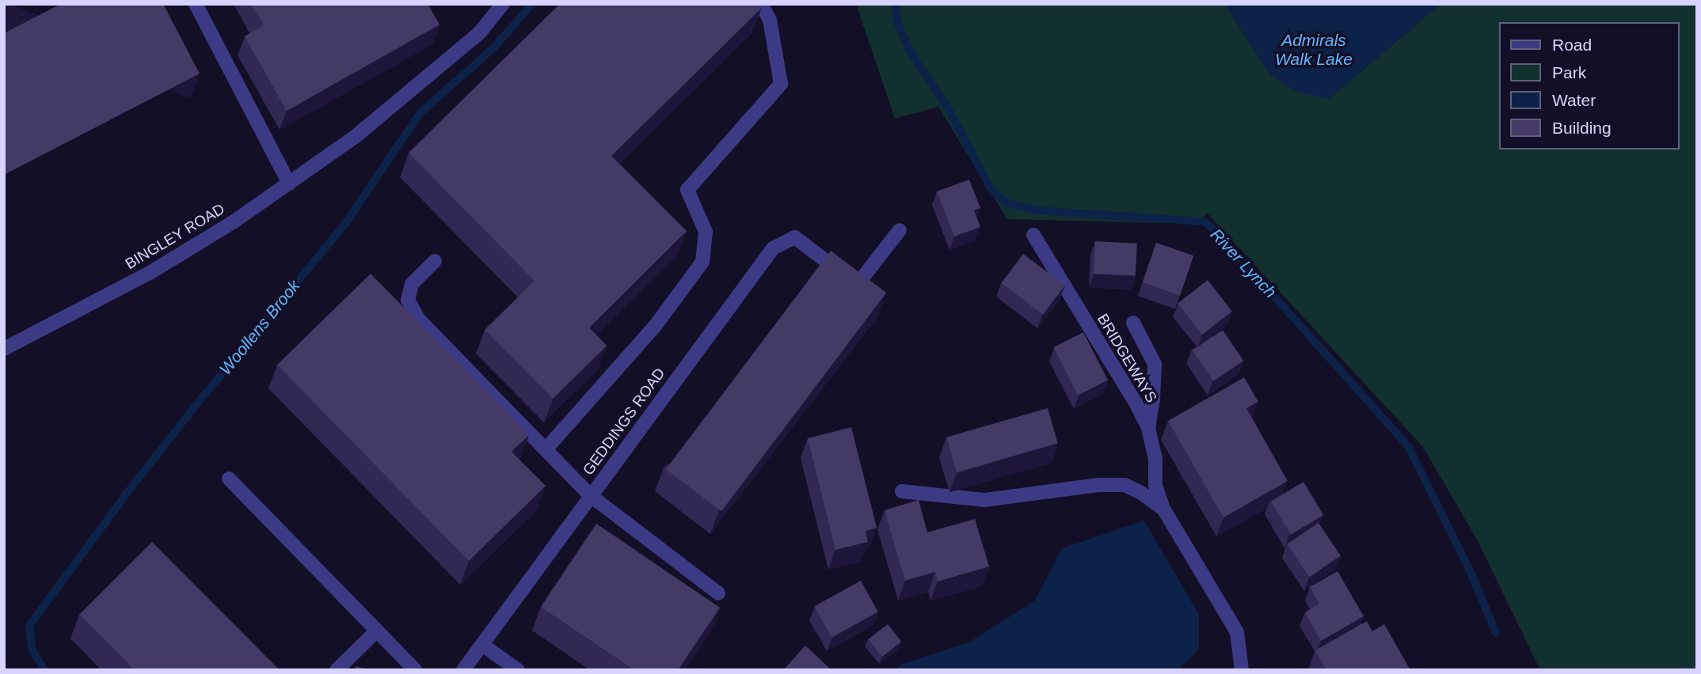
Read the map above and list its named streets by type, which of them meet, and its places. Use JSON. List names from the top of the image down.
{
  "streets": {
    "street": ["BINGLEY ROAD", "BRIDGEWAYS", "GEDDINGS ROAD"]
  },
  "water": ["Admirals Walk Lake", "River Lynch", "Woollens Brook"],
  "legend": [
    "Road",
    "Park",
    "Water",
    "Building"
  ]
}
